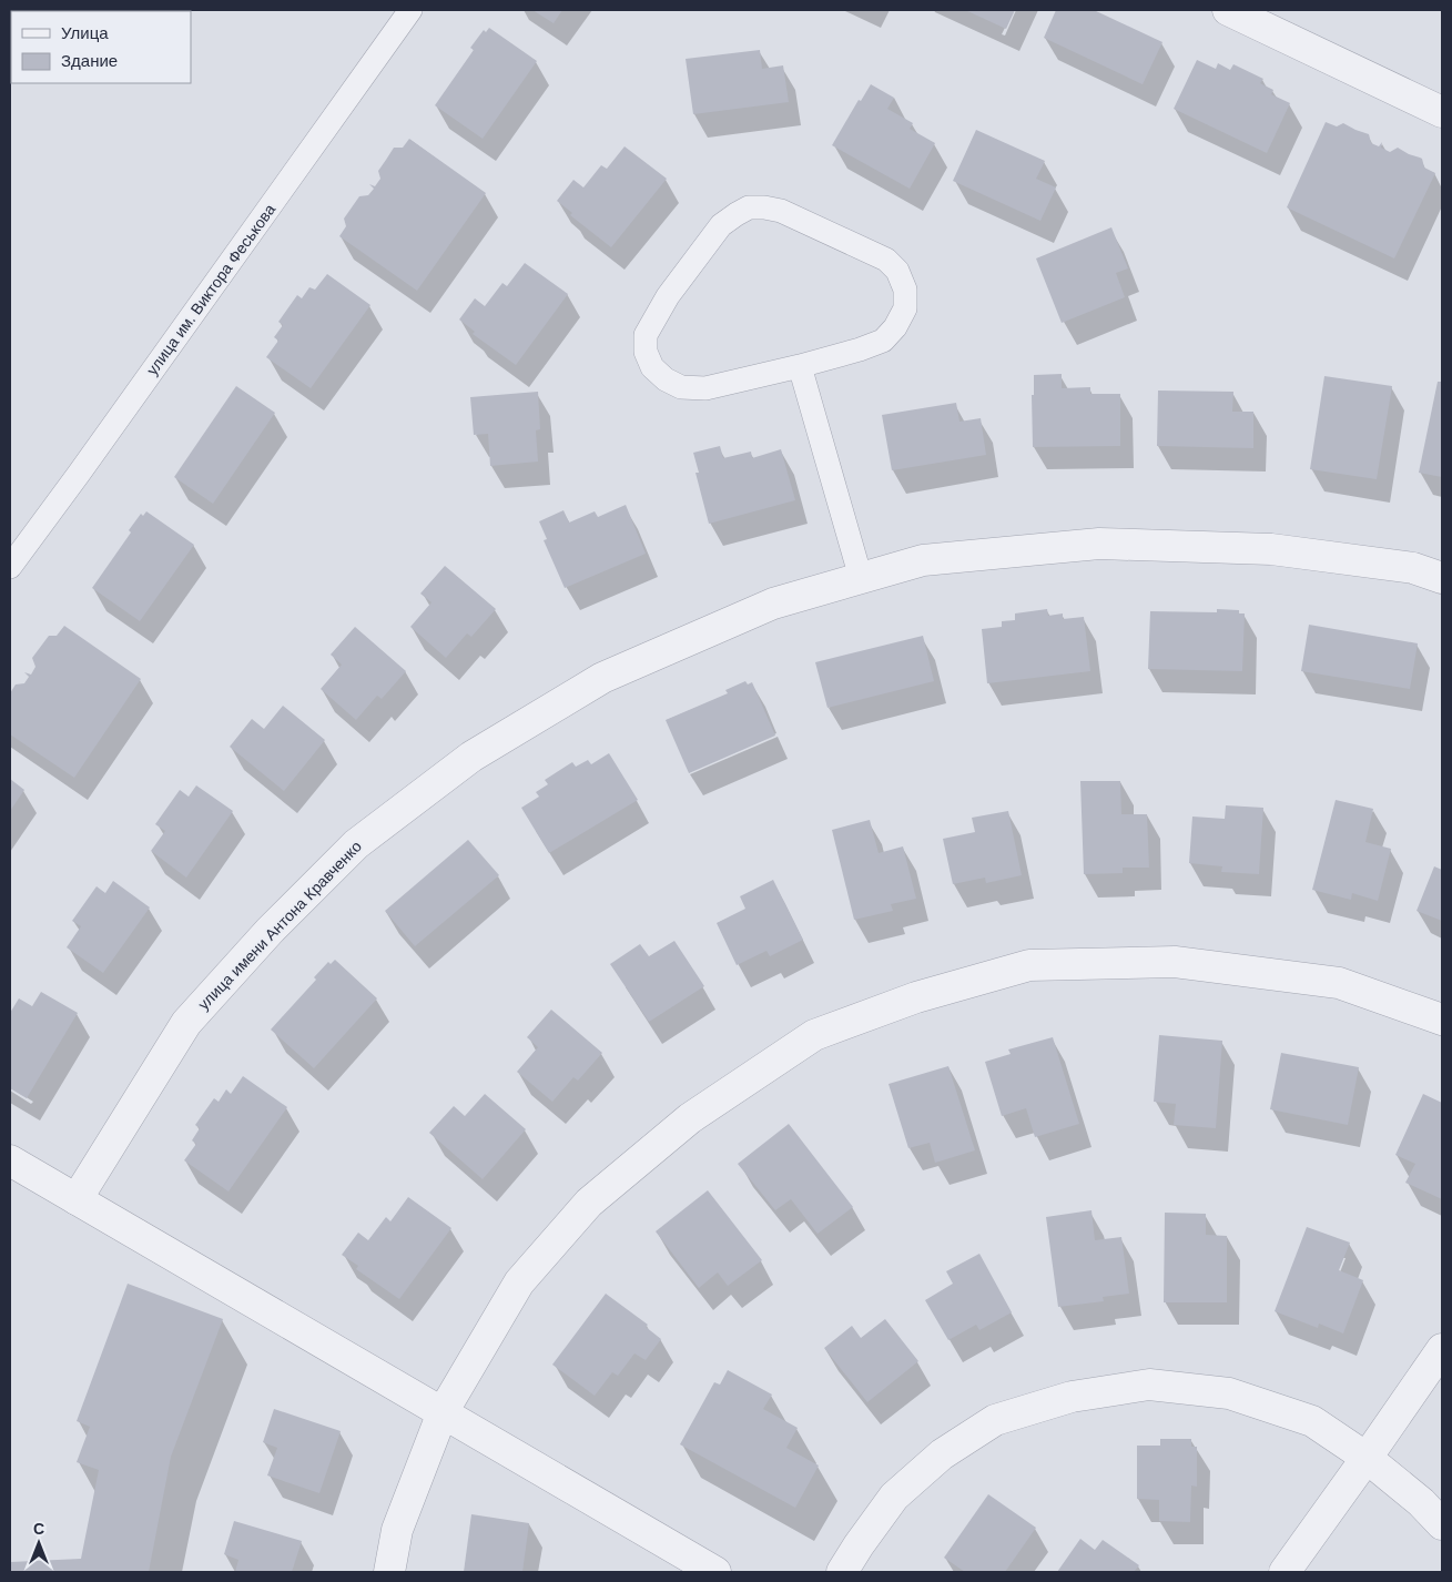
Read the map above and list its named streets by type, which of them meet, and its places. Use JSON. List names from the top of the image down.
{
  "streets": {
    "street": ["улица имени Антона Кравченко"],
    "lane": ["улица им. Виктора Феськова"]
  },
  "legend": ["Улица", "Здание"],
  "north": "top"
}
